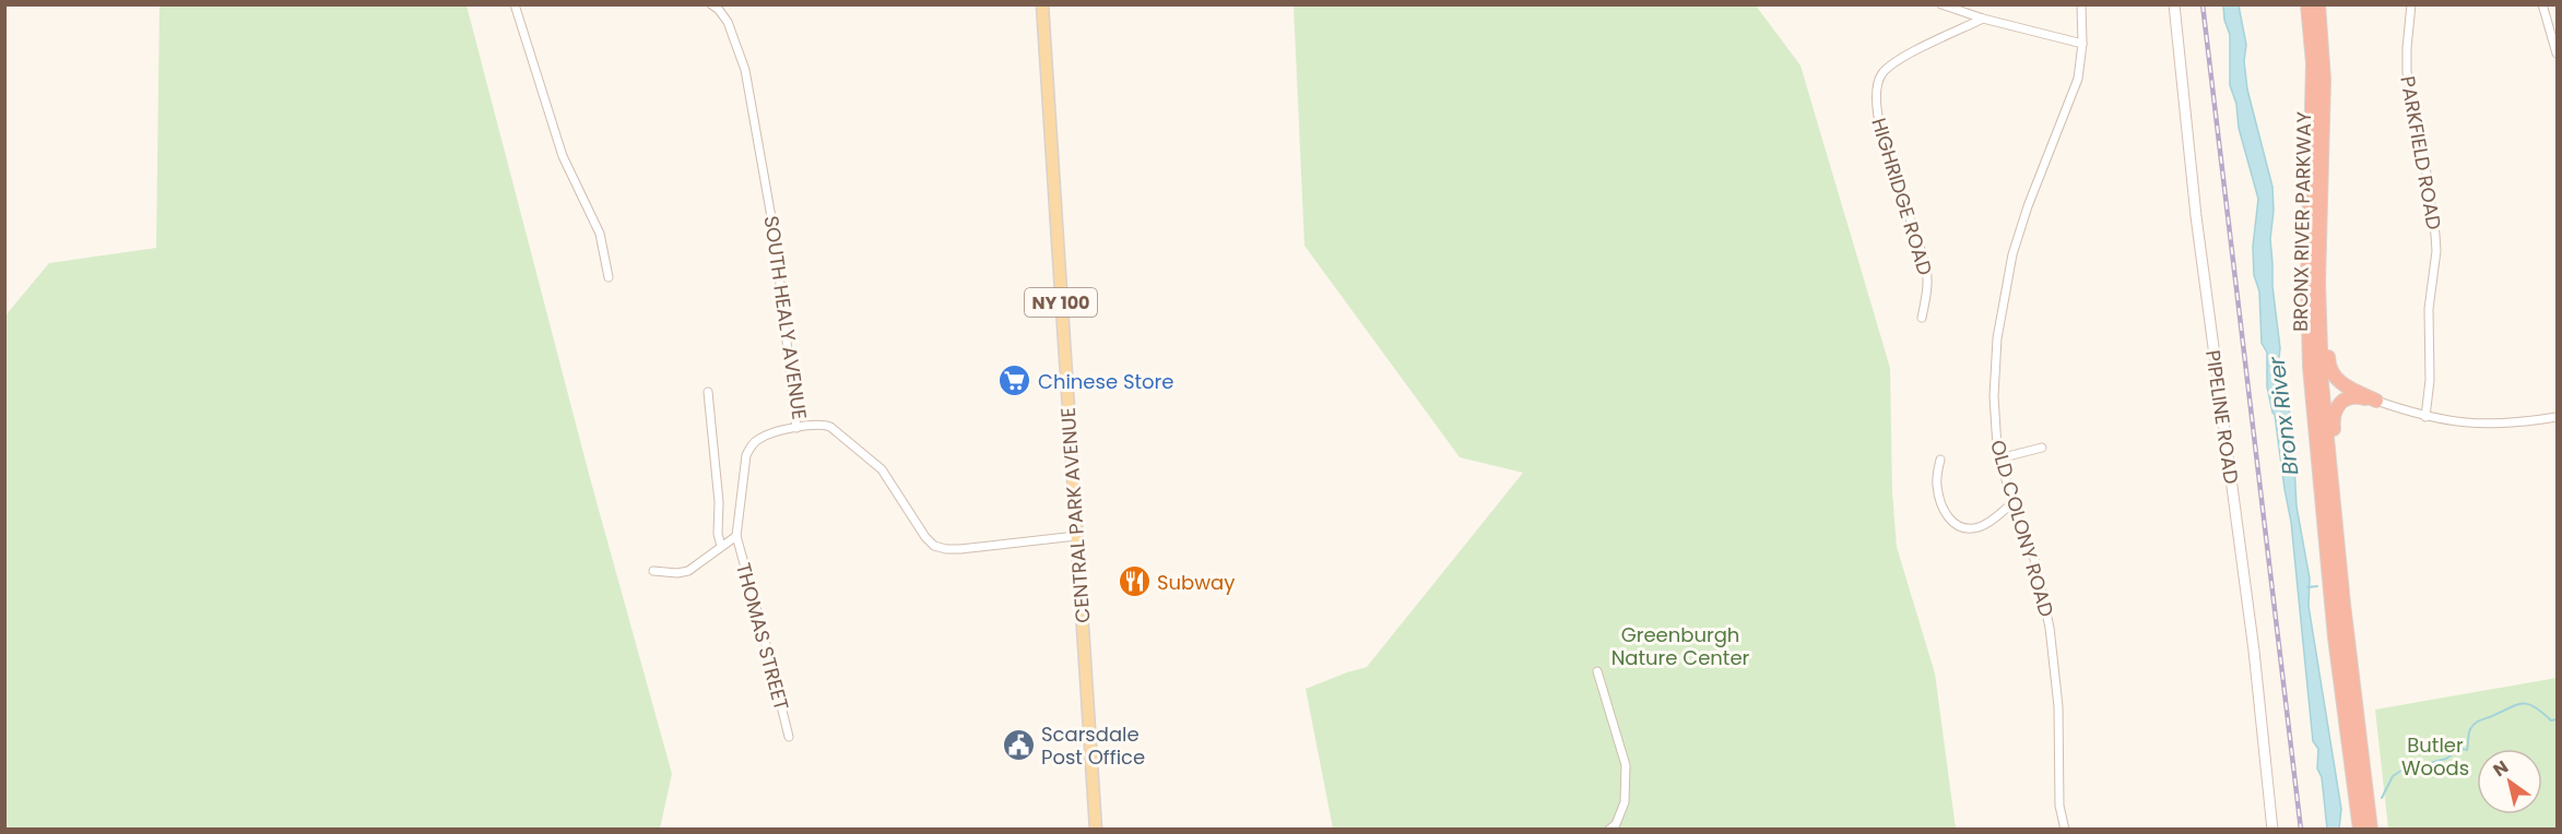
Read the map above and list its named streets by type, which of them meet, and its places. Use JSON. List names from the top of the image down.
{
  "streets": {
    "highway": ["BRONX RIVER PARKWAY"],
    "main road": ["NY 100", "CENTRAL PARK AVENUE"],
    "street": [
      "PARKFIELD ROAD",
      "HIGHRIDGE ROAD",
      "SOUTH HEALY AVENUE",
      "PIPELINE ROAD",
      "OLD COLONY ROAD",
      "THOMAS STREET"
    ]
  },
  "crossings": [
    ["SOUTH HEALY AVENUE", "CENTRAL PARK AVENUE"],
    ["SOUTH HEALY AVENUE", "THOMAS STREET"]
  ],
  "water": ["Bronx River"],
  "parks": ["Greenburgh Nature Center", "Butler Woods"],
  "places": {
    "supermarket": ["Chinese Store"],
    "restaurant": ["Subway"],
    "public building": ["Scarsdale Post Office"]
  },
  "north": "top left"
}
